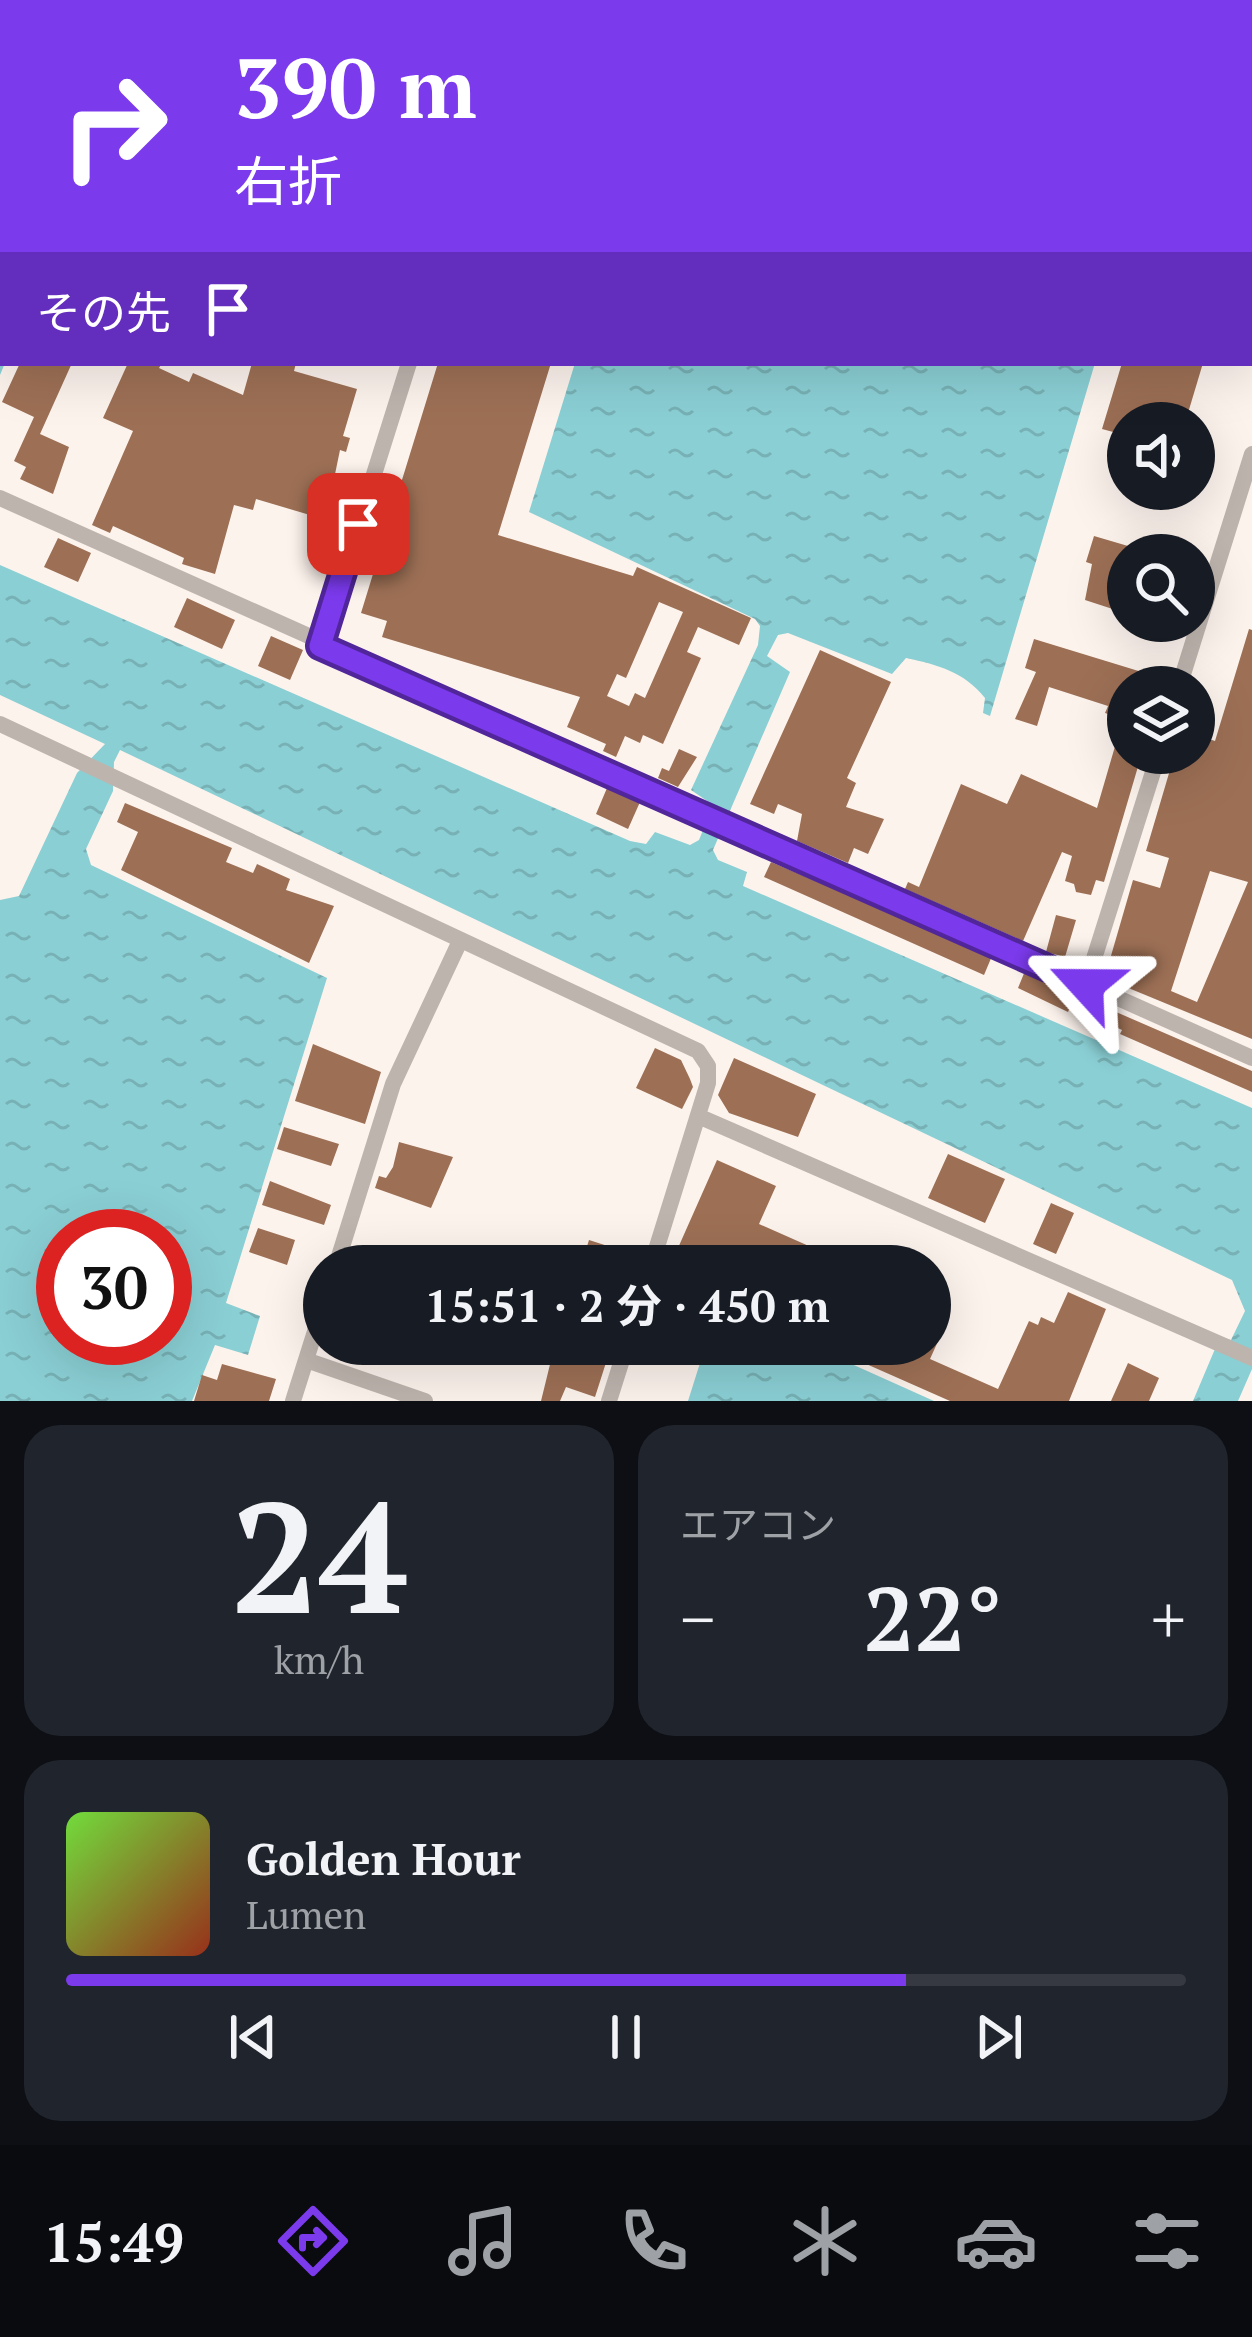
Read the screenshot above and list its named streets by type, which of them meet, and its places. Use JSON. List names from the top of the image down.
{
  "page": {
    "turn": ["390 m", "右折"],
    "then": "その先",
    "limit": "30",
    "trip": "15:51 · 2 分 · 450 m",
    "tile": [
      ["24", "km/h"],
      "エアコン"
    ],
    "heat": ["−", "22°", "+"],
    "song": ["Golden Hour", "Lumen"],
    "tabs": "15:49"
  }
}
